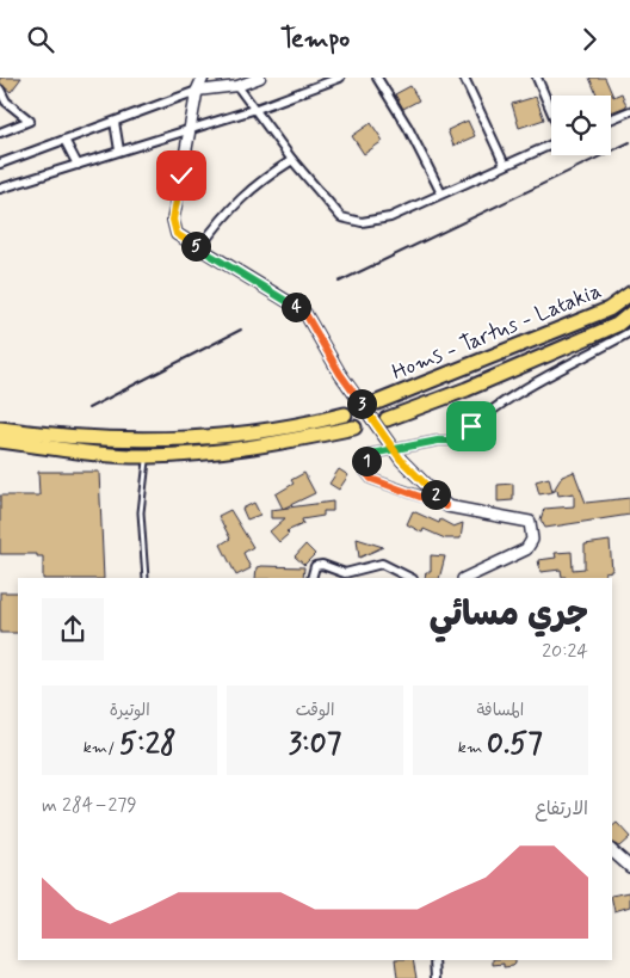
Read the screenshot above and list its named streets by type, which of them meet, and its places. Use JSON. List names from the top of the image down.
{
  "streets": {
    "highway": ["Homs - Tartus - Latakia"]
  },
  "page": {
    "header": "Tempo",
    "pins": [
      "5",
      "4",
      "3",
      "1",
      "2"
    ],
    "heading": ["جري مسائي", "20:24"],
    "stats": [
      ["المسافة", "0.57 km"],
      ["الوقت", "3:07"],
      ["الوتيرة", "5:28 /km"]
    ],
    "chart": ["الارتفاع", "279–284 m"]
  }
}
